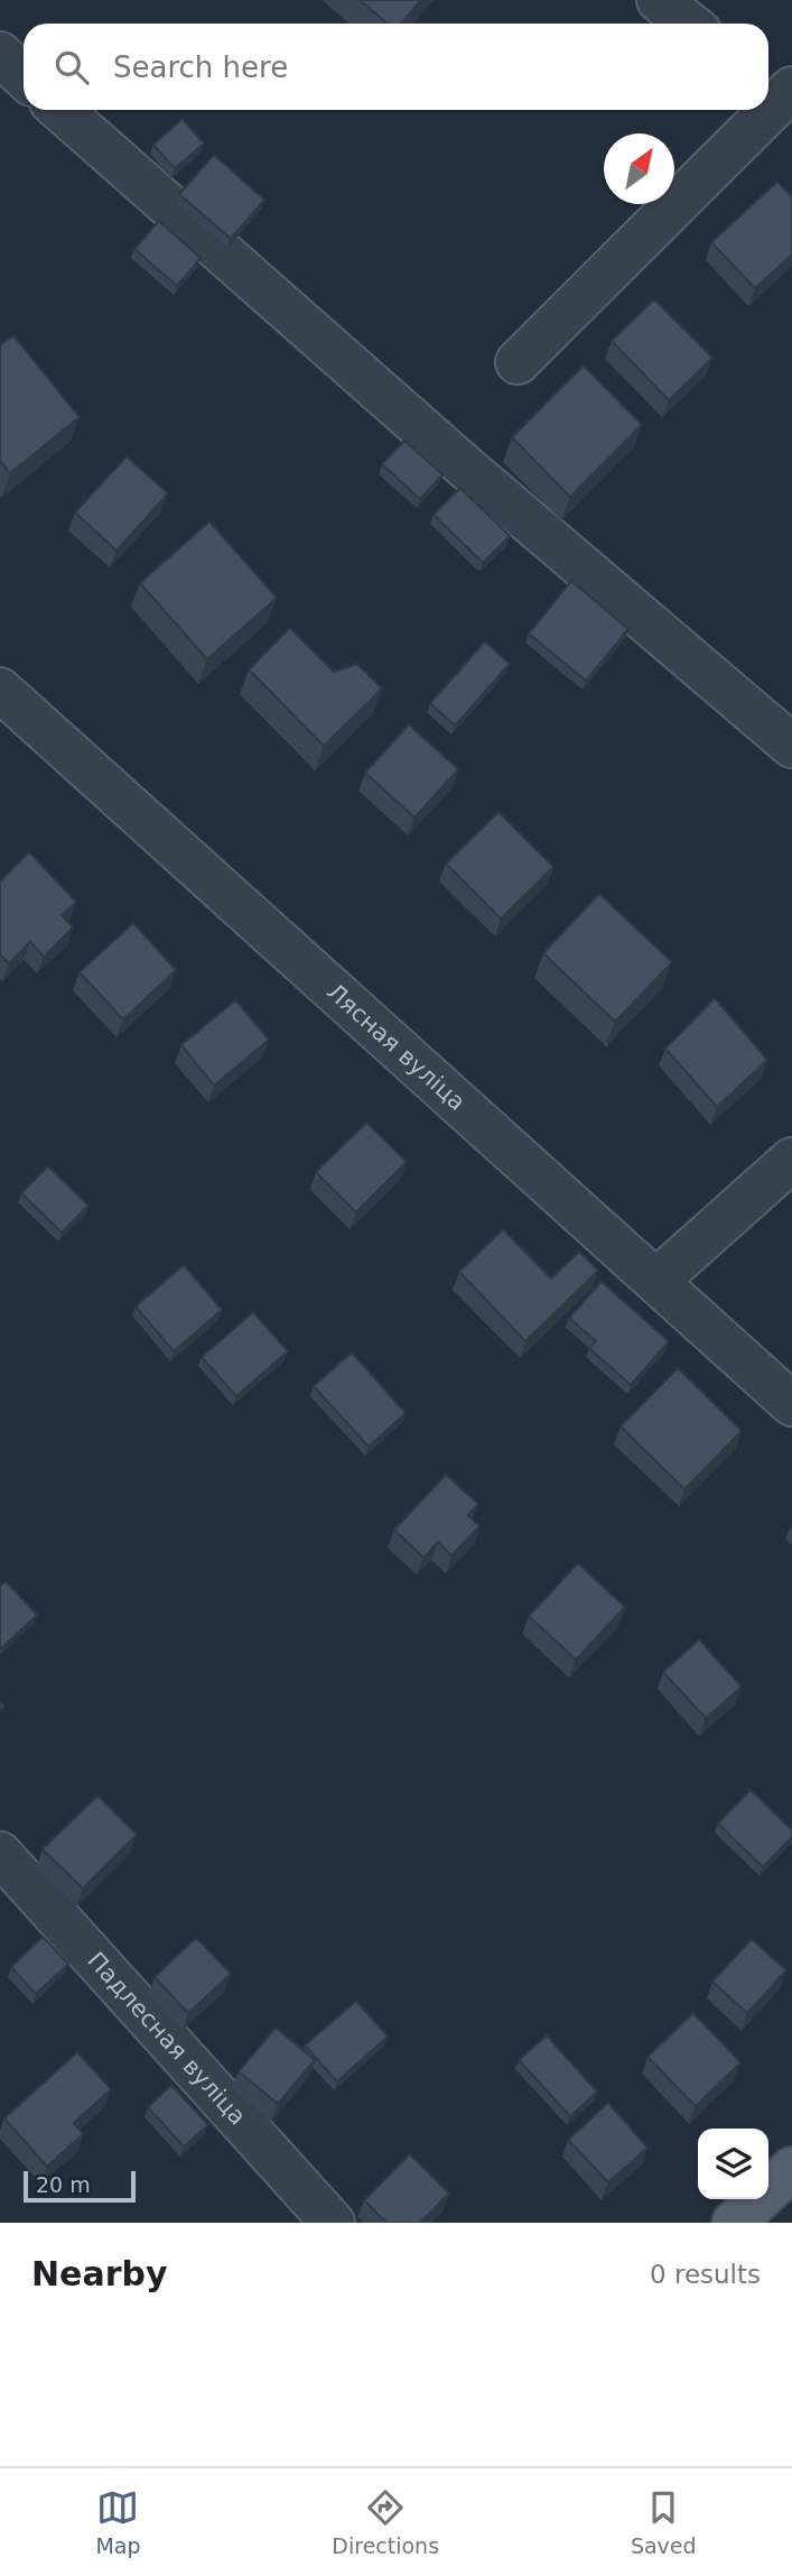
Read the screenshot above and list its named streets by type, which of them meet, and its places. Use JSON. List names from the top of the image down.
{
  "streets": {
    "street": ["Лясная вуліца", "Падлесная вуліца"]
  },
  "scale_bar": "20 m",
  "north": "top right",
  "page": {
    "search": "Search here",
    "scale": "20 m",
    "heading": ["Nearby", "0 results"],
    "nav": ["Map", "Directions", "Saved"]
  }
}
